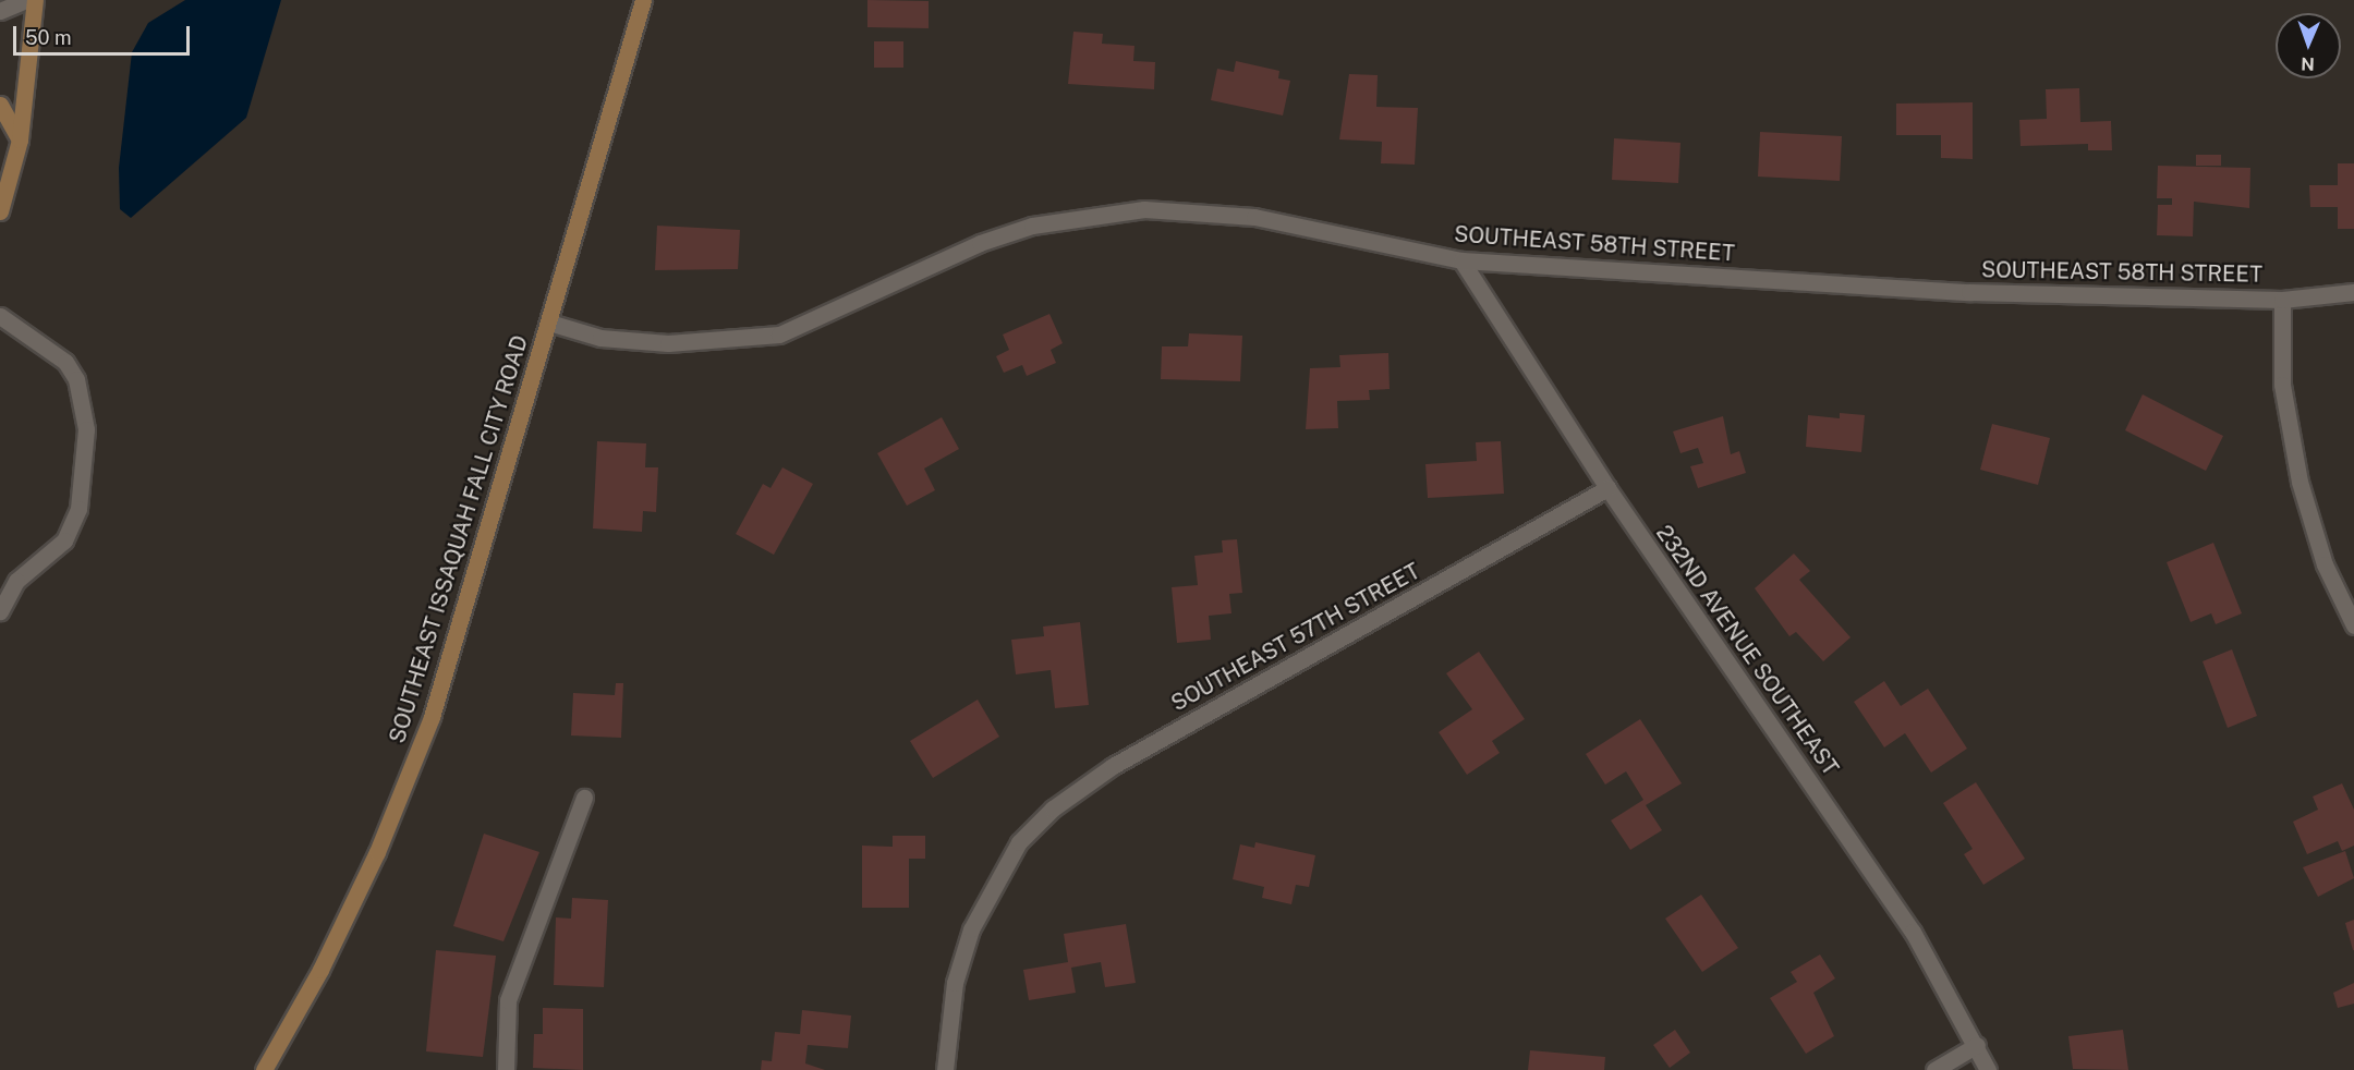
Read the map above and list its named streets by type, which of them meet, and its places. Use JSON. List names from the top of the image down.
{
  "streets": {
    "main road": ["SOUTHEAST ISSAQUAH FALL CITY ROAD"],
    "street": ["SOUTHEAST 58TH STREET", "SOUTHEAST 57TH STREET", "232ND AVENUE SOUTHEAST"]
  },
  "crossings": [
    ["SOUTHEAST 58TH STREET", "SOUTHEAST ISSAQUAH FALL CITY ROAD"],
    ["SOUTHEAST 58TH STREET", "232ND AVENUE SOUTHEAST"],
    ["SOUTHEAST 57TH STREET", "232ND AVENUE SOUTHEAST"]
  ],
  "scale_bar": "50 m",
  "north": "bottom"
}
